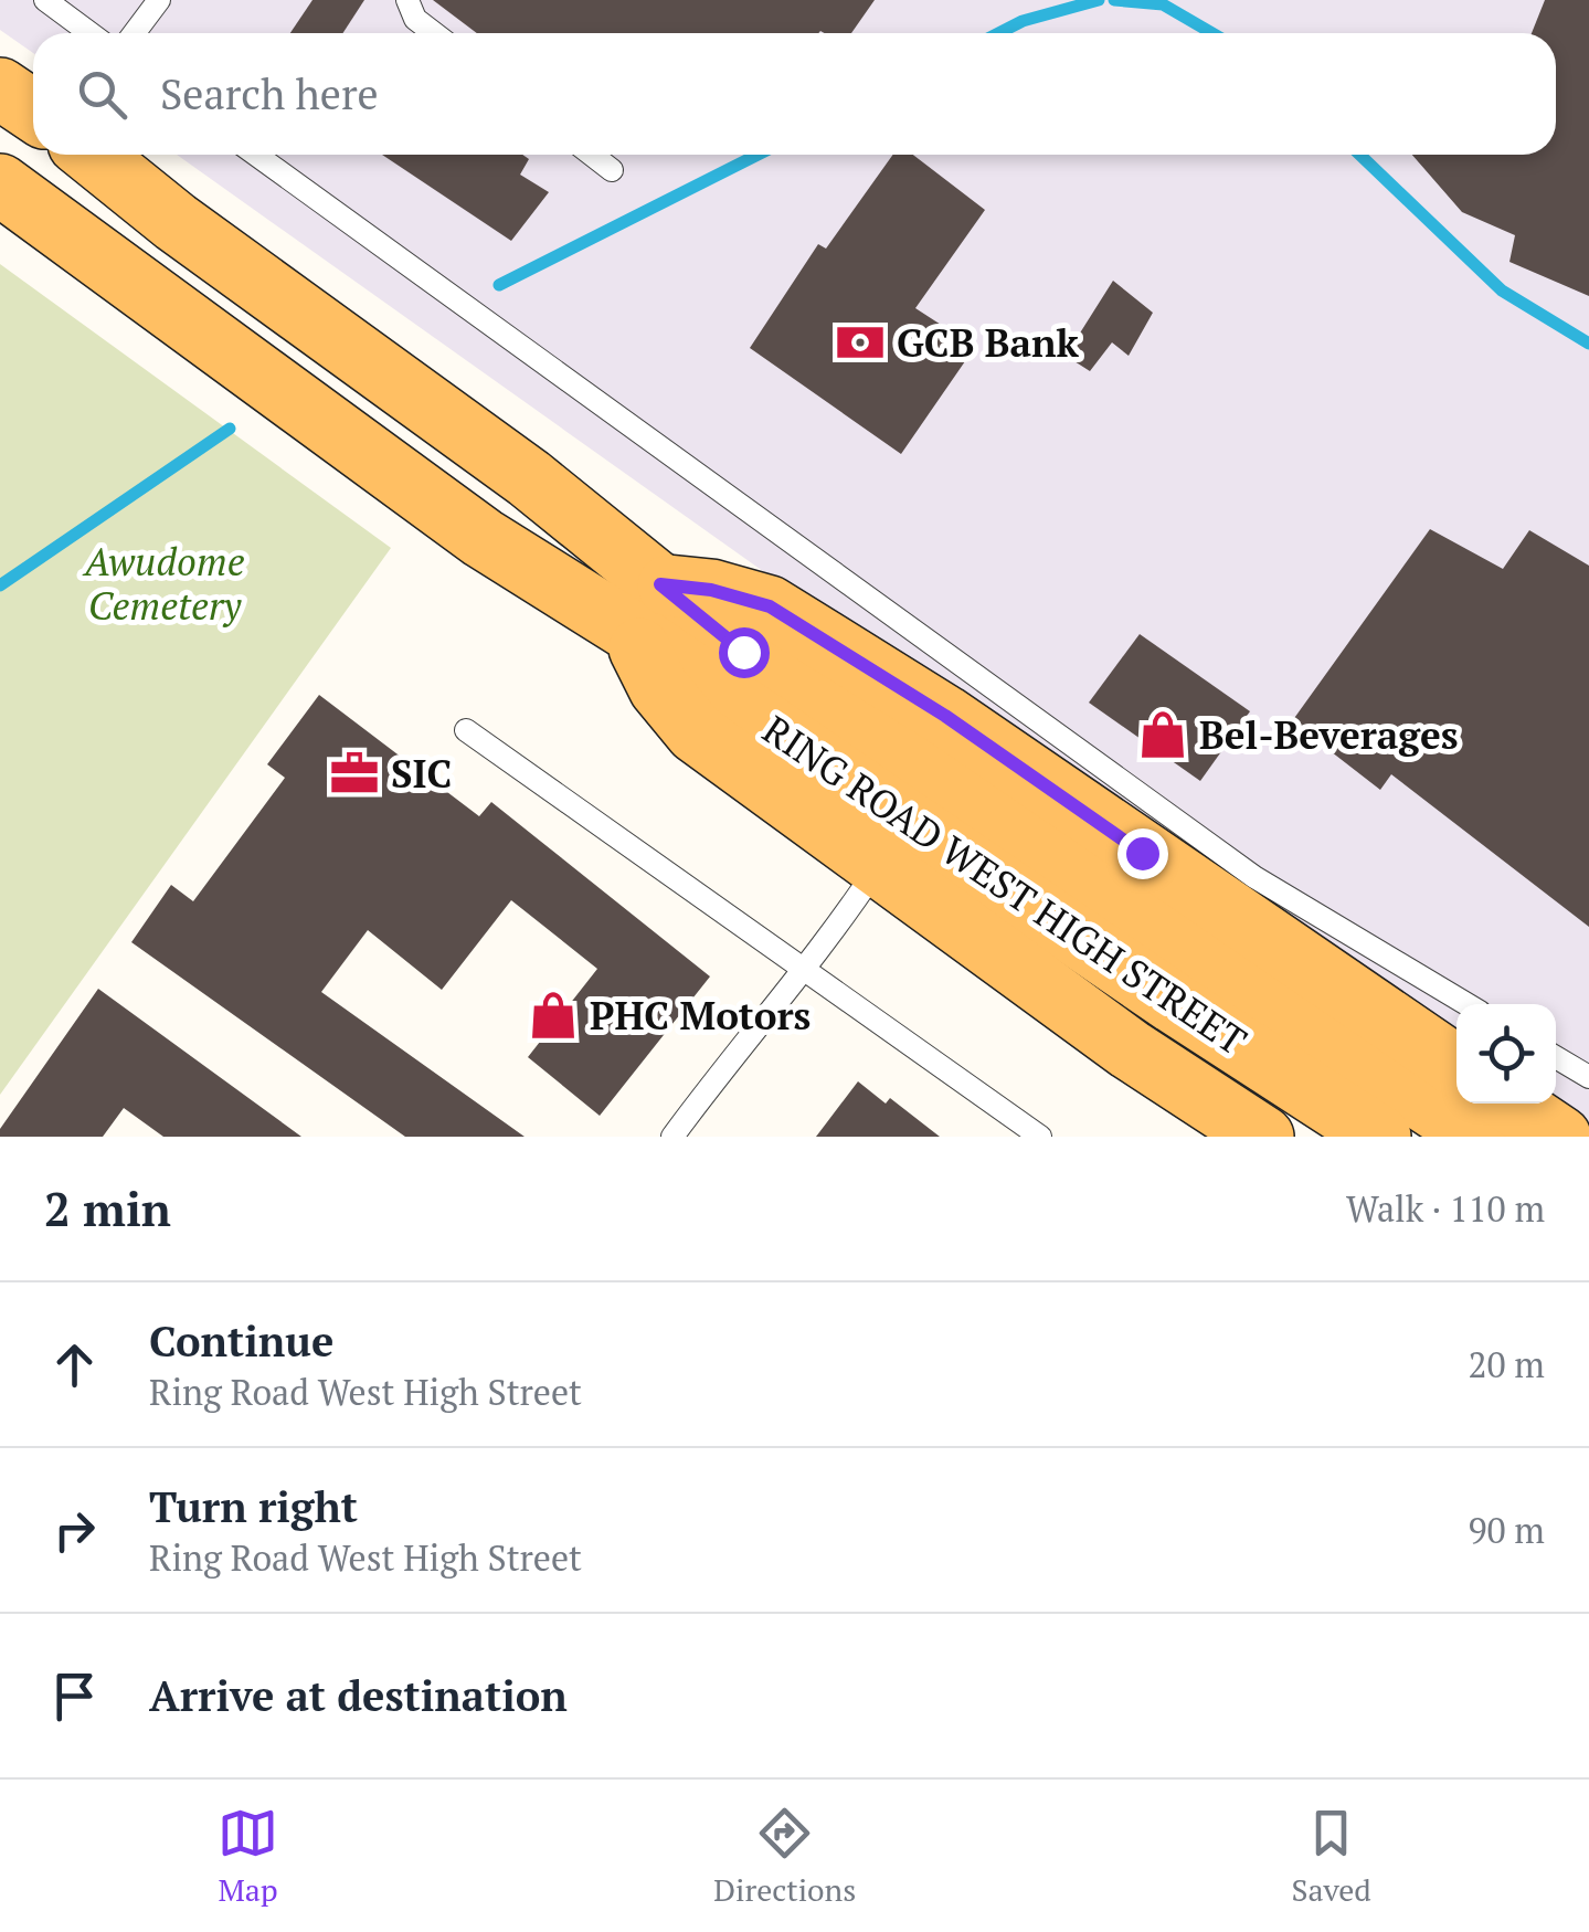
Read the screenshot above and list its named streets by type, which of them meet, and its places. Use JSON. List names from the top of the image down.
{
  "streets": {
    "main road": ["RING ROAD WEST HIGH STREET"]
  },
  "parks": ["Awudome Cemetery"],
  "places": {
    "bank": ["GCB Bank"],
    "shop": ["Bel-Beverages", "PHC Motors"],
    "office": ["SIC"]
  },
  "page": {
    "search": "Search here",
    "heading": ["2 min", "Walk · 110 m"],
    "list": [
      ["Continue", "Ring Road West High Street", "20 m"],
      ["Turn right", "Ring Road West High Street", "90 m"],
      "Arrive at destination"
    ],
    "nav": ["Map", "Directions", "Saved"]
  }
}
